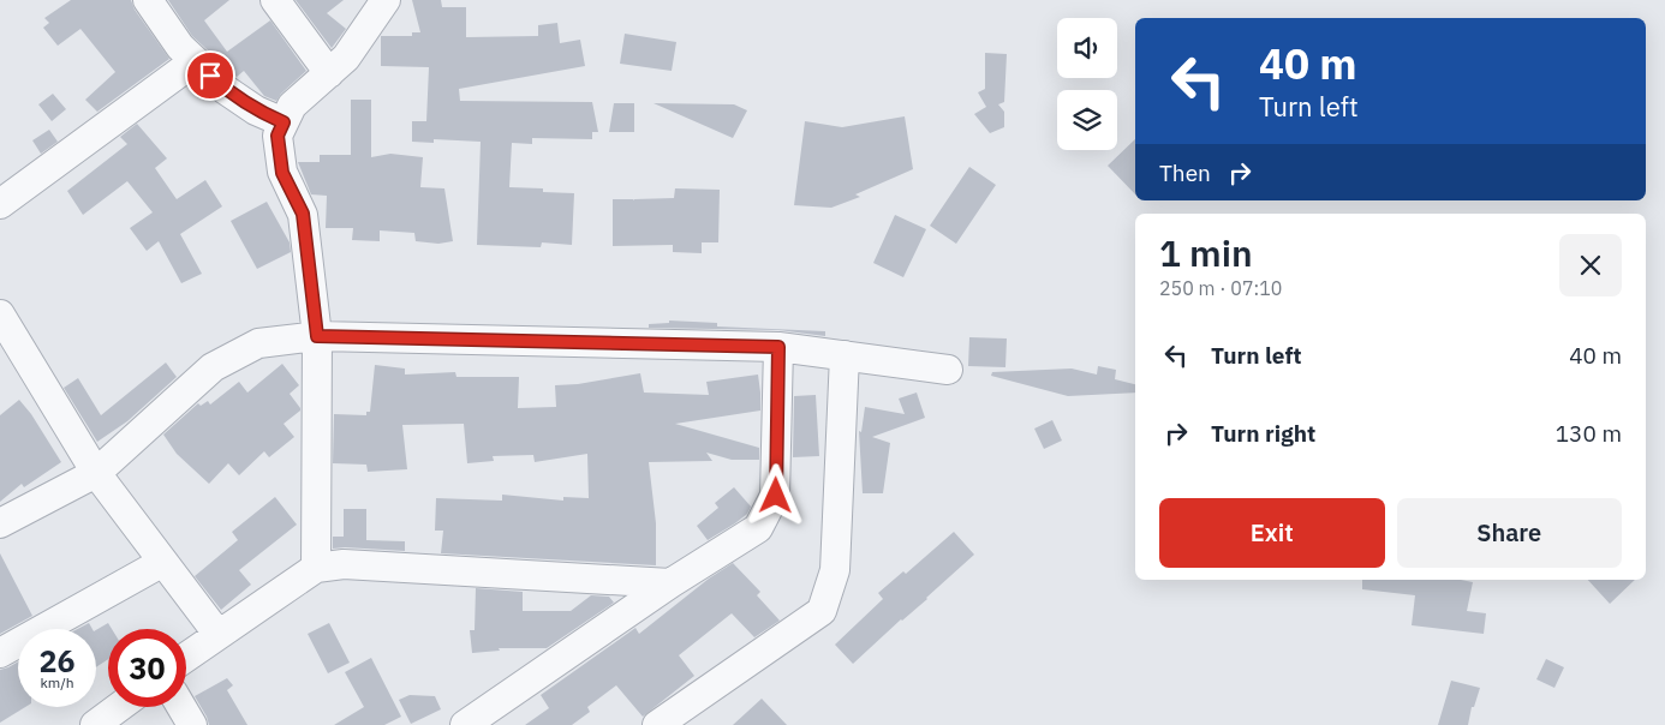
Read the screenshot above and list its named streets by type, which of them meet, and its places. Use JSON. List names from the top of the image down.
{
  "page": {
    "turn": ["40 m", "Turn left"],
    "then": "Then",
    "heading": ["1 min", "250 m · 07:10"],
    "list": [
      {
        "name": "Turn left",
        "value": "40 m"
      },
      {
        "name": "Turn right",
        "value": "130 m"
      }
    ],
    "buttons": ["Exit", "Share"],
    "speed": "26 km/h",
    "limit": "30"
  }
}
